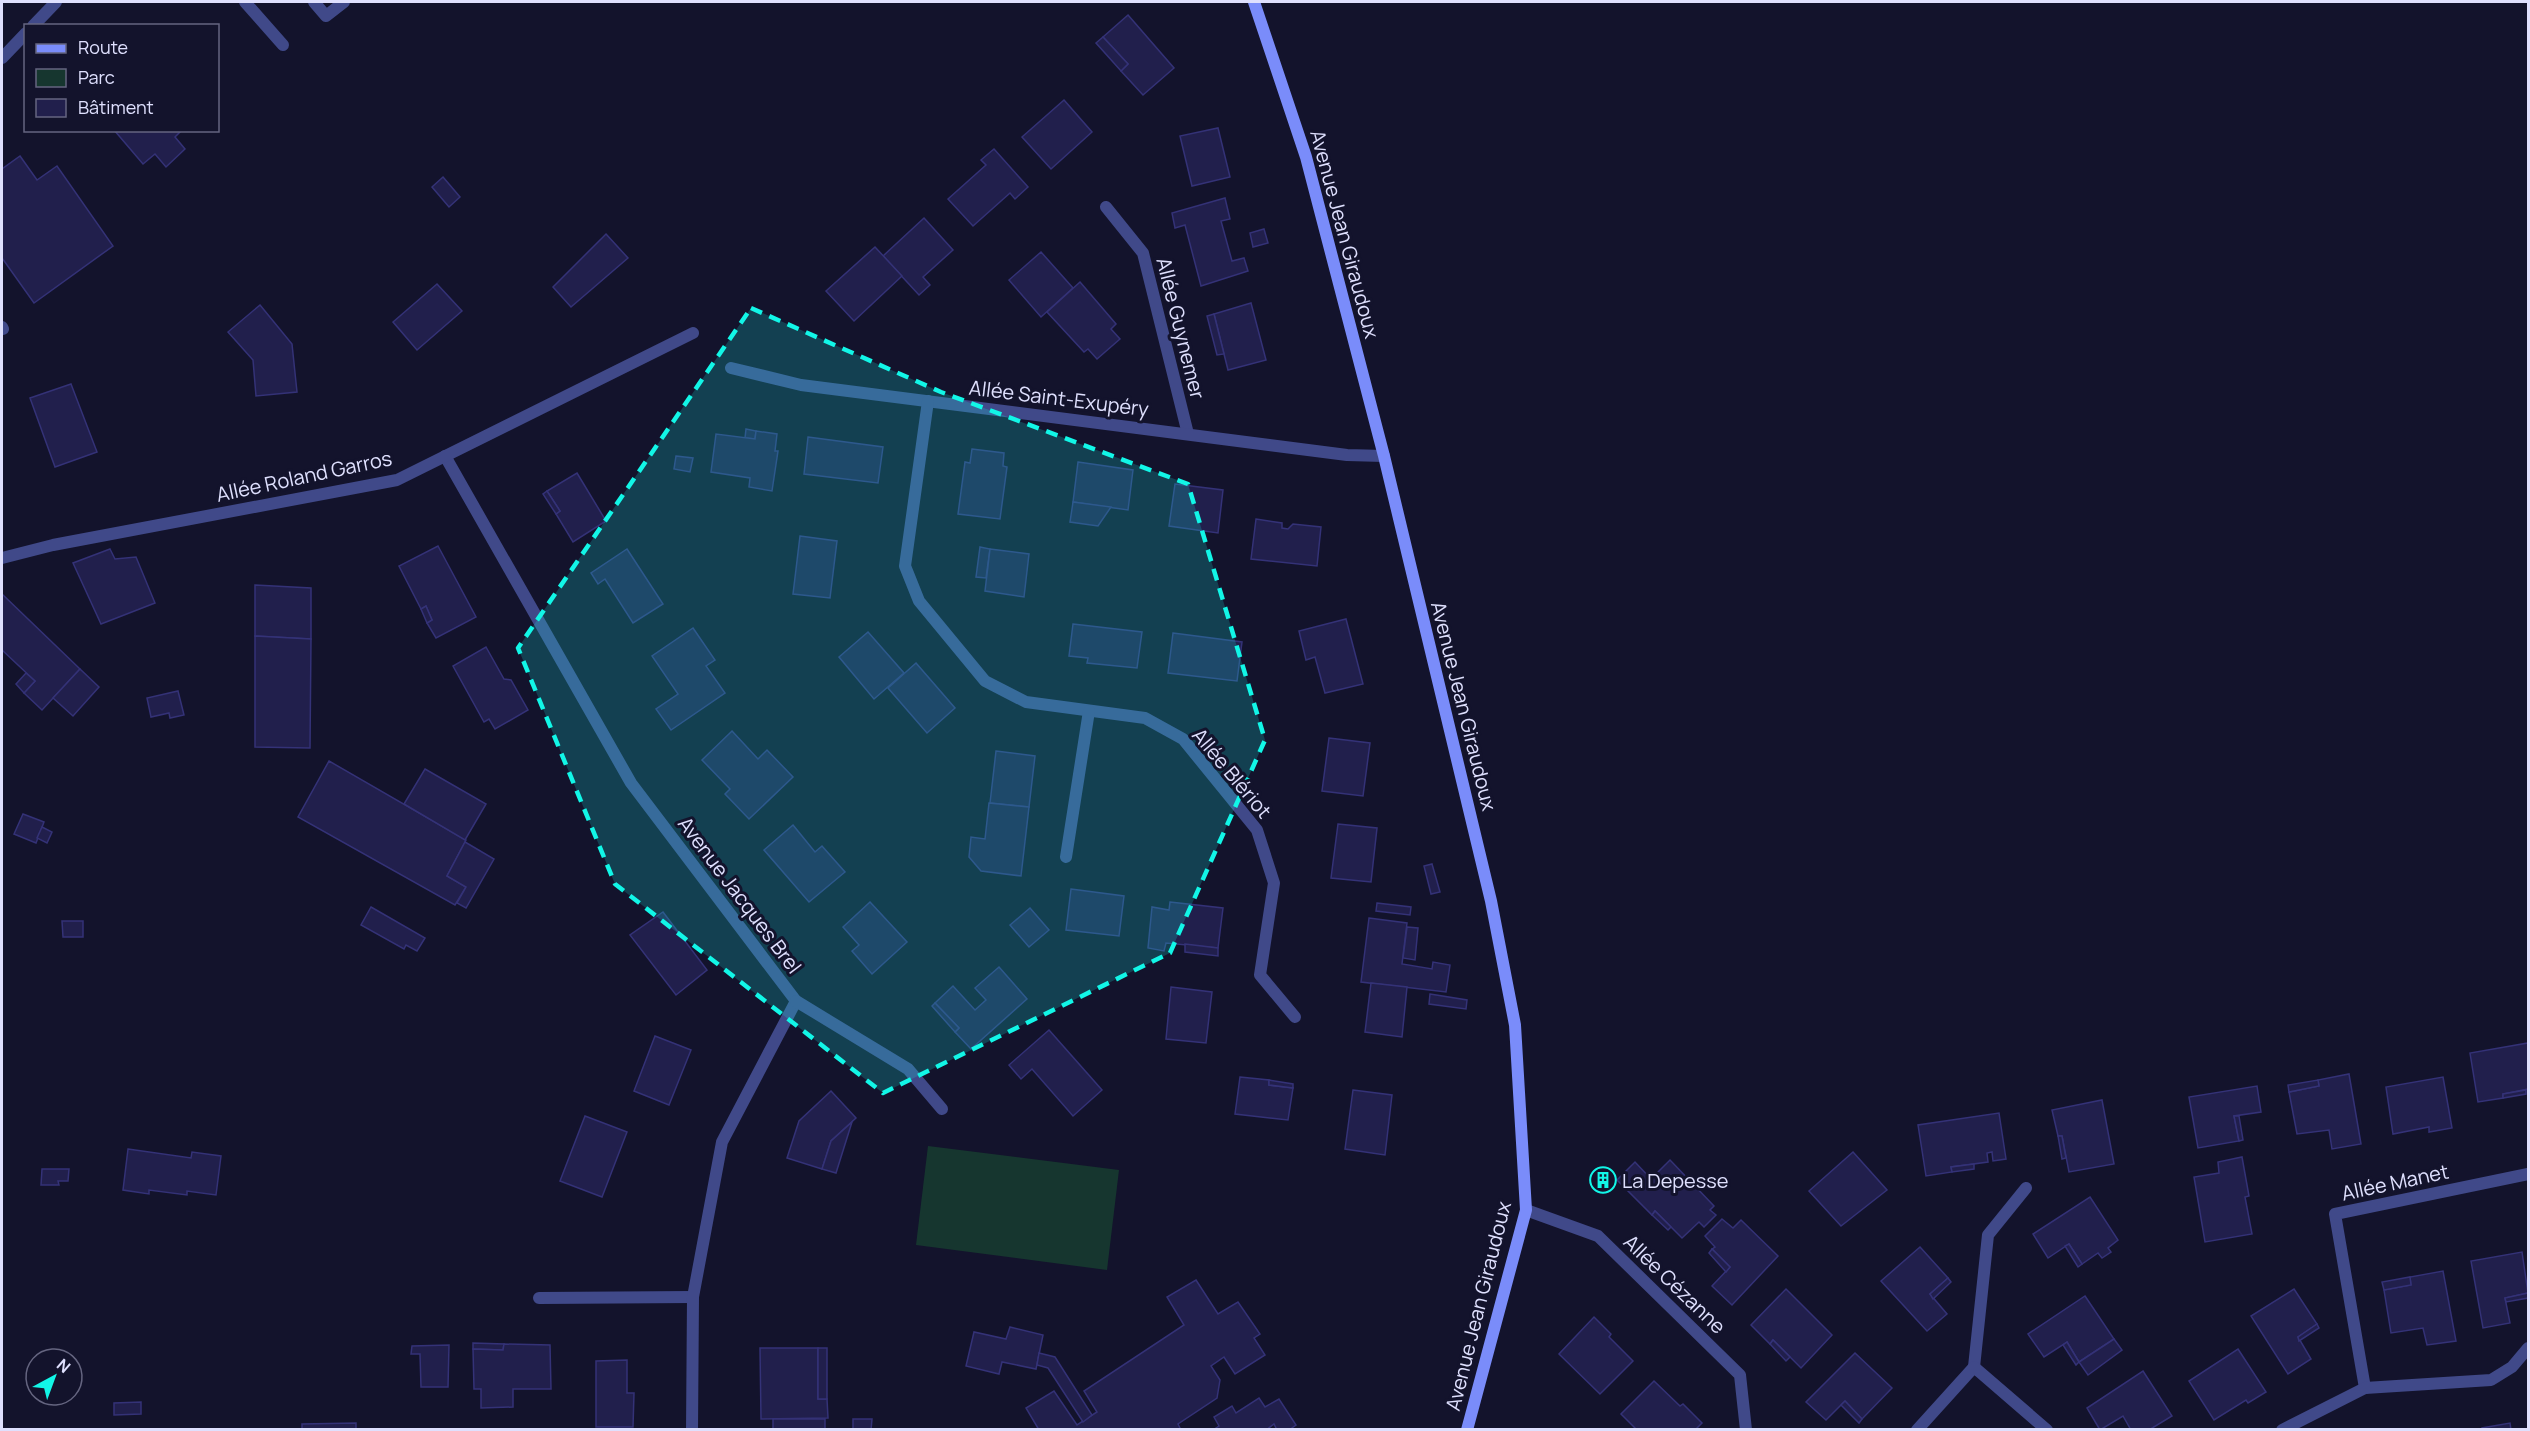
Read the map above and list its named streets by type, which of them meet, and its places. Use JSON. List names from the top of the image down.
{
  "streets": {
    "street": [
      "Avenue Jean Giraudoux",
      "Allée Guynemer",
      "Allée Saint-Exupéry",
      "Allée Roland Garros",
      "Allée Blériot",
      "Avenue Jacques Brel",
      "Allée Manet",
      "Allée Cézanne"
    ]
  },
  "crossings": [
    ["Avenue Jean Giraudoux", "Allée Saint-Exupéry"],
    ["Avenue Jean Giraudoux", "Allée Cézanne"],
    ["Allée Guynemer", "Allée Saint-Exupéry"],
    ["Allée Saint-Exupéry", "Allée Blériot"],
    ["Allée Roland Garros", "Avenue Jacques Brel"]
  ],
  "places": {
    "building": ["La Depesse"]
  },
  "legend": ["Route", "Parc", "Bâtiment"],
  "north": "top right"
}
